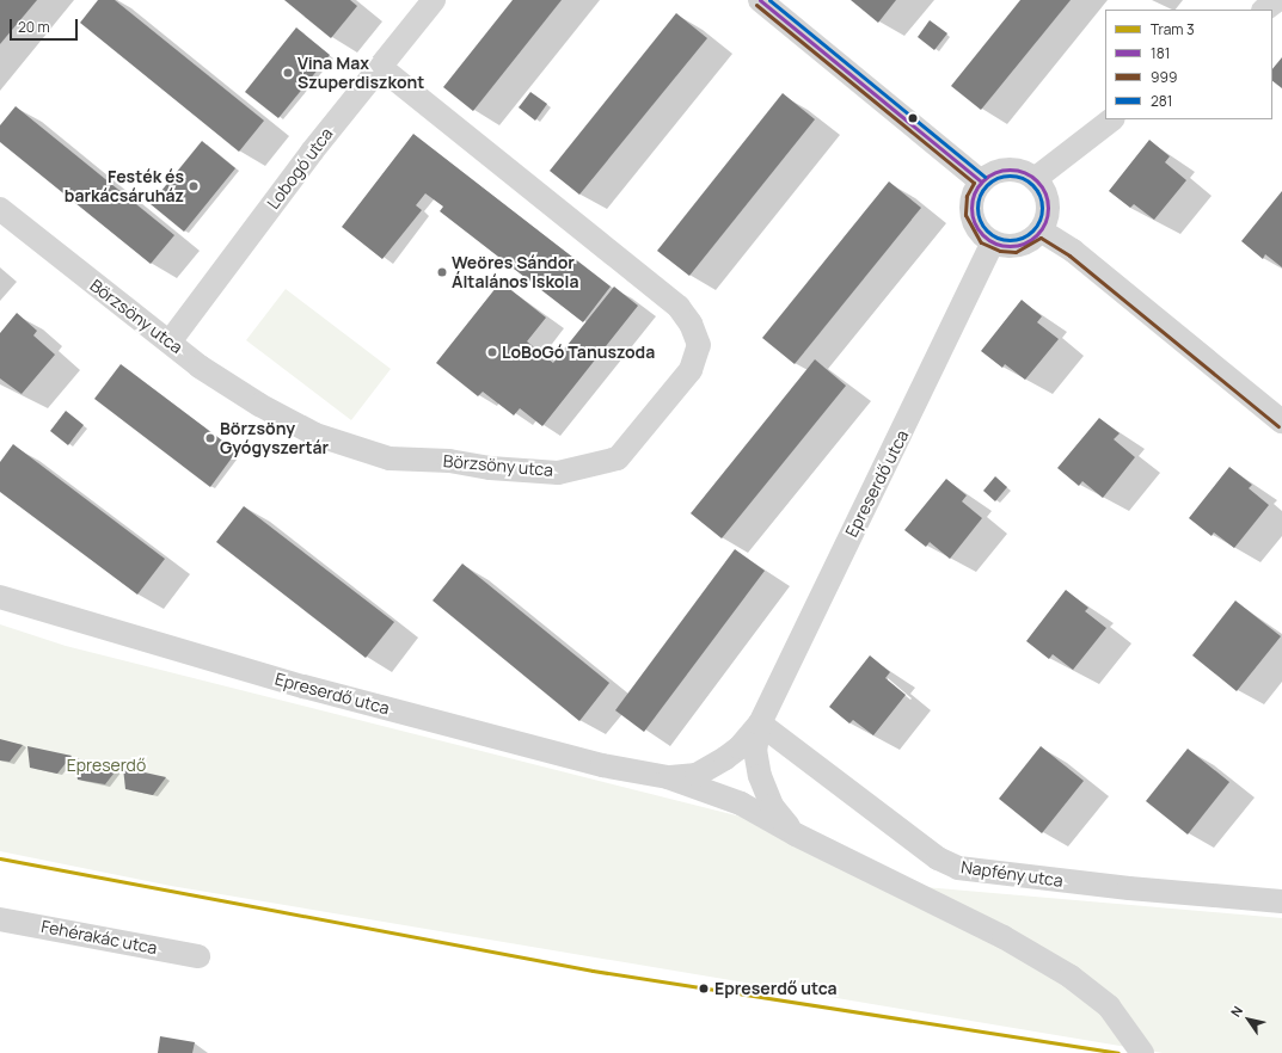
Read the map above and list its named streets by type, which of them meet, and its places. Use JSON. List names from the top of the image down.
{
  "streets": {
    "street": [
      "Lobogó utca",
      "Börzsöny utca",
      "Epreserdő utca",
      "Napfény utca",
      "Fehérakác utca"
    ]
  },
  "crossings": [
    ["Lobogó utca", "Börzsöny utca"],
    ["Epreserdő utca", "Napfény utca"]
  ],
  "parks": ["Epreserdő"],
  "places": [
    "Vina Max Szuperdiszkont",
    "Festék és barkácsáruház",
    "Weöres Sándor Általános Iskola",
    "LoBoGó Tanuszoda",
    "Börzsöny Gyógyszertár",
    "Epreserdő utca"
  ],
  "lines": [
    "transit line 181",
    "transit line 281",
    "transit line 999",
    "tram line 3"
  ],
  "legend": [
    "Tram 3",
    "181",
    "999",
    "281"
  ],
  "scale_bar": "20 m",
  "north": "top left"
}
